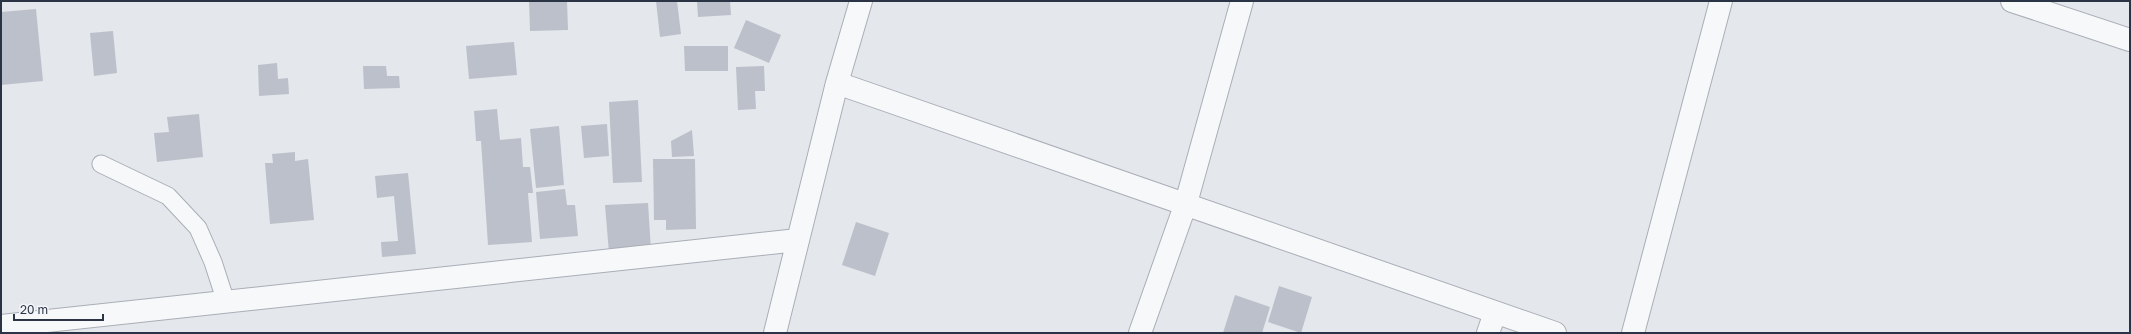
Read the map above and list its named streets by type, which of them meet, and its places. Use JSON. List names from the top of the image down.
{
  "scale_bar": "20 m"
}
